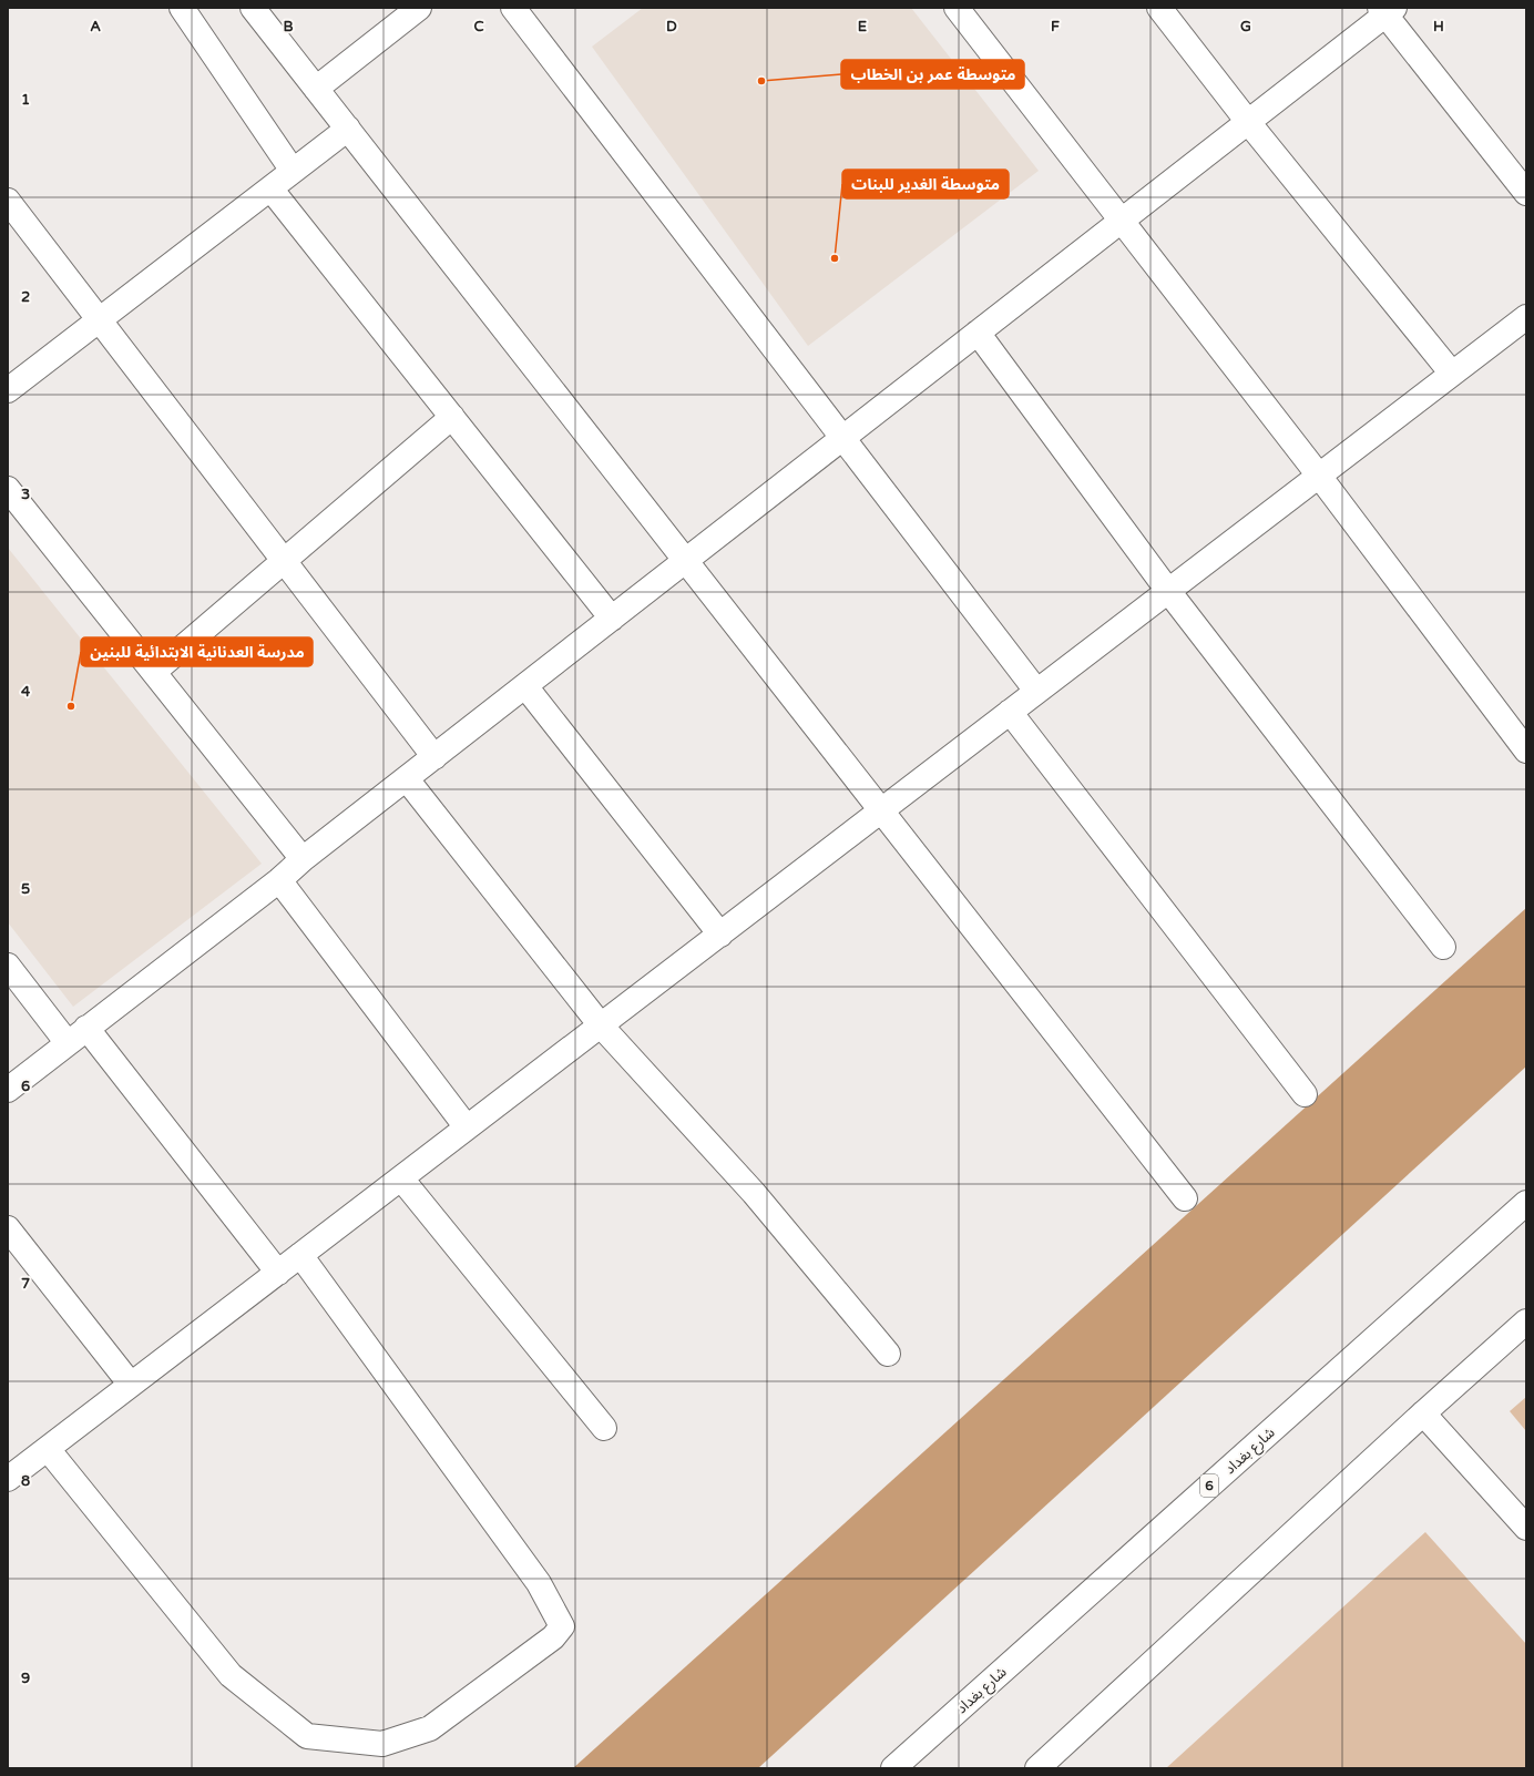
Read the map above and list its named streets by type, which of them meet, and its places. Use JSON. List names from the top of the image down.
{
  "streets": {
    "main road": ["شارع بغداد", "6"]
  },
  "places": ["متوسطة عمر بن الخطاب", "متوسطة الغدير للبنات", "مدرسة العدنانية الابتدائية للبنين"],
  "grid": {
    "columns": [
      "A",
      "B",
      "C",
      "D",
      "E",
      "F",
      "G",
      "H"
    ],
    "rows": [
      "1",
      "2",
      "3",
      "4",
      "5",
      "6",
      "7",
      "8",
      "9"
    ]
  }
}
